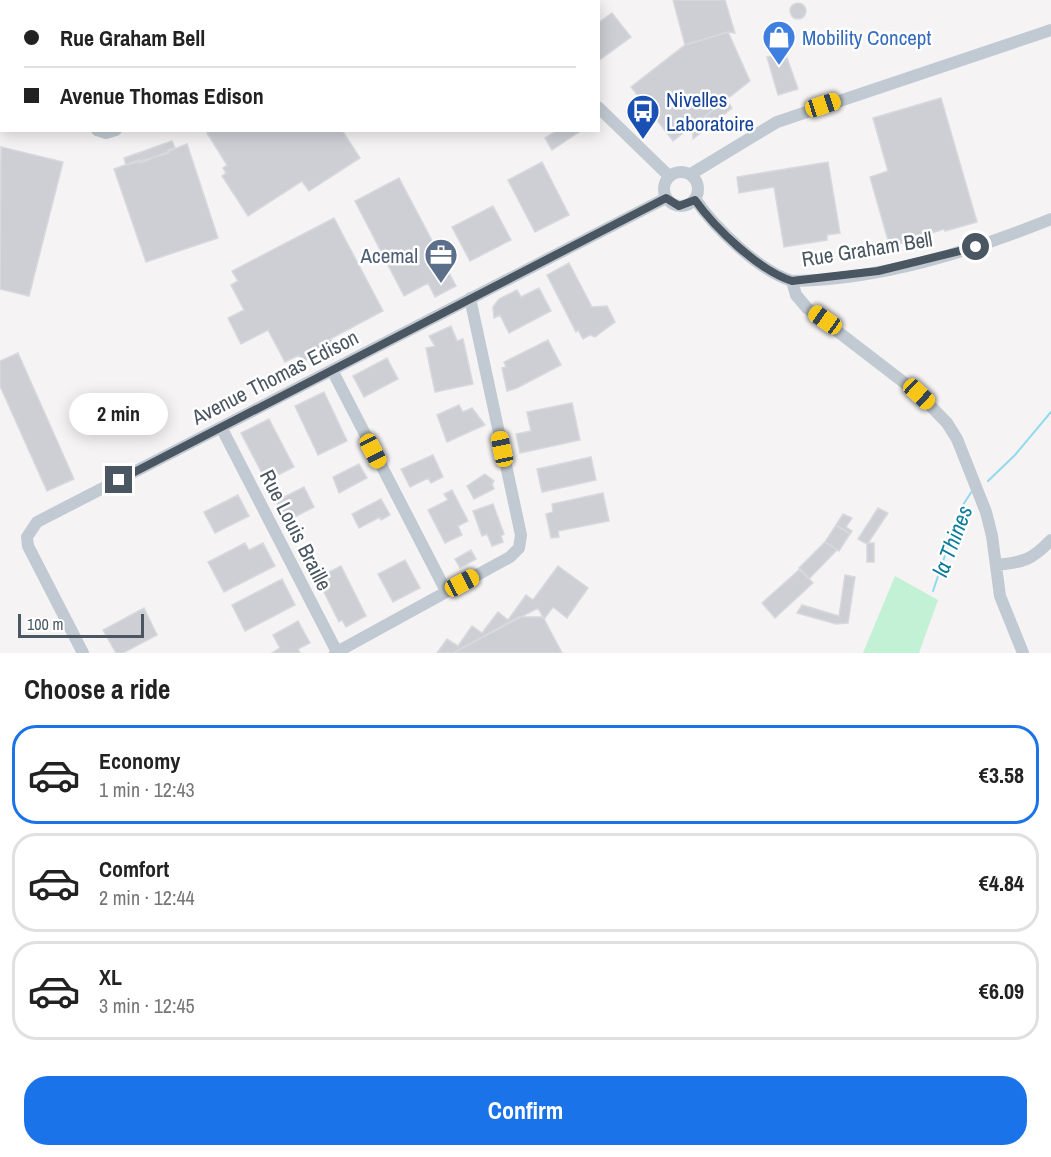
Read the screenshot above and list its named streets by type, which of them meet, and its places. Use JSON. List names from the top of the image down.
{
  "streets": {
    "street": ["Rue Graham Bell", "Avenue Thomas Edison", "Rue Louis Braille"]
  },
  "crossings": [
    ["Avenue Thomas Edison", "Rue Louis Braille"]
  ],
  "water": ["la Thines"],
  "places": {
    "shop": ["Mobility Concept"],
    "bus stop": ["Nivelles Laboratoire"],
    "office": ["Acemal"]
  },
  "scale_bar": "100 m",
  "page": {
    "banner": ["Rue Graham Bell", "Avenue Thomas Edison"],
    "bubble": "2 min",
    "scale": "100 m",
    "heading": "Choose a ride",
    "list": [
      {
        "name": "Economy",
        "note": "1 min · 12:43",
        "value": "€3.58"
      },
      {
        "name": "Comfort",
        "note": "2 min · 12:44",
        "value": "€4.84"
      },
      {
        "name": "XL",
        "note": "3 min · 12:45",
        "value": "€6.09"
      }
    ],
    "buttons": "Confirm"
  }
}
